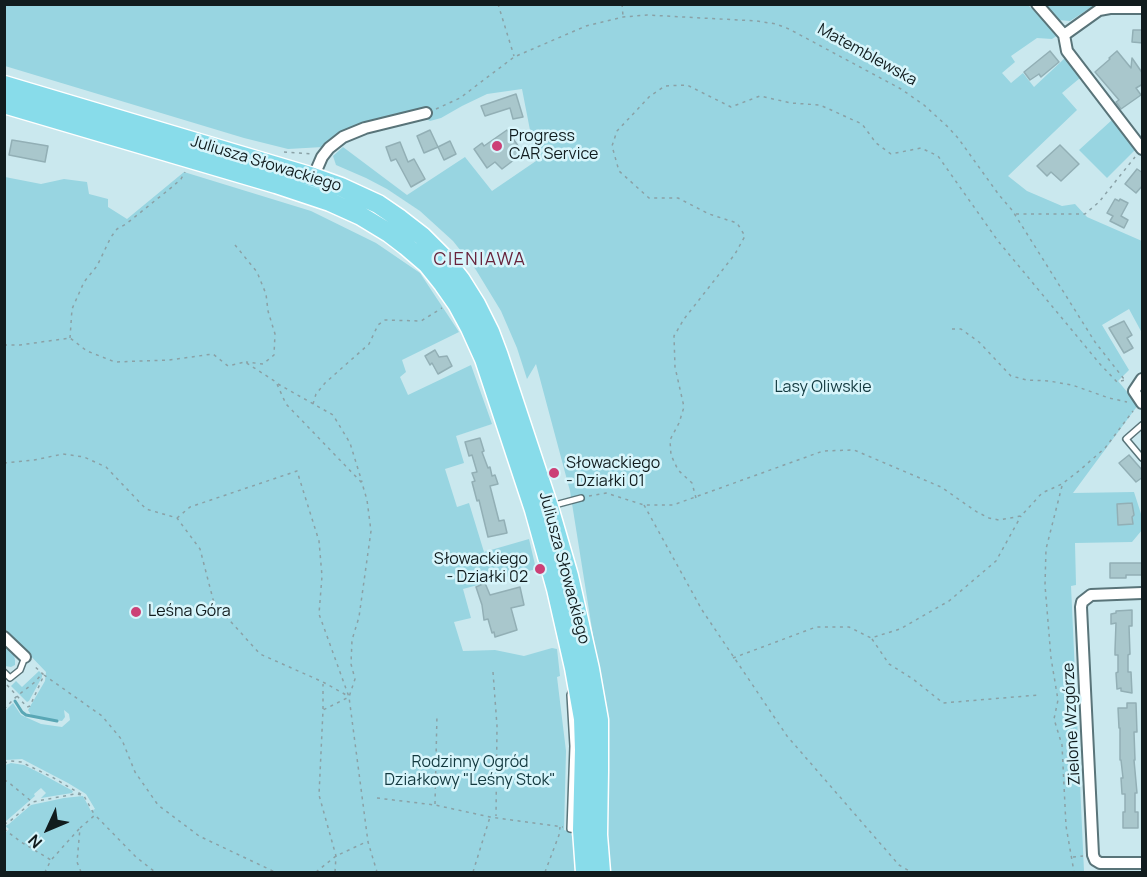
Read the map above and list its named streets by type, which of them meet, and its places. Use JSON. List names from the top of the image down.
{
  "streets": {
    "main road": ["Juliusza Słowackiego"],
    "street": ["Zielone Wzgórze"],
    "path": ["Matemblewska"]
  },
  "districts": ["CIENIAWA"],
  "parks": ["Lasy Oliwskie", "Rodzinny Ogród Działkowy \"Leśny Stok\""],
  "places": [
    "Progress CAR Service",
    "Słowackiego - Działki 01",
    "Słowackiego - Działki 02",
    "Leśna Góra"
  ],
  "north": "bottom left"
}
